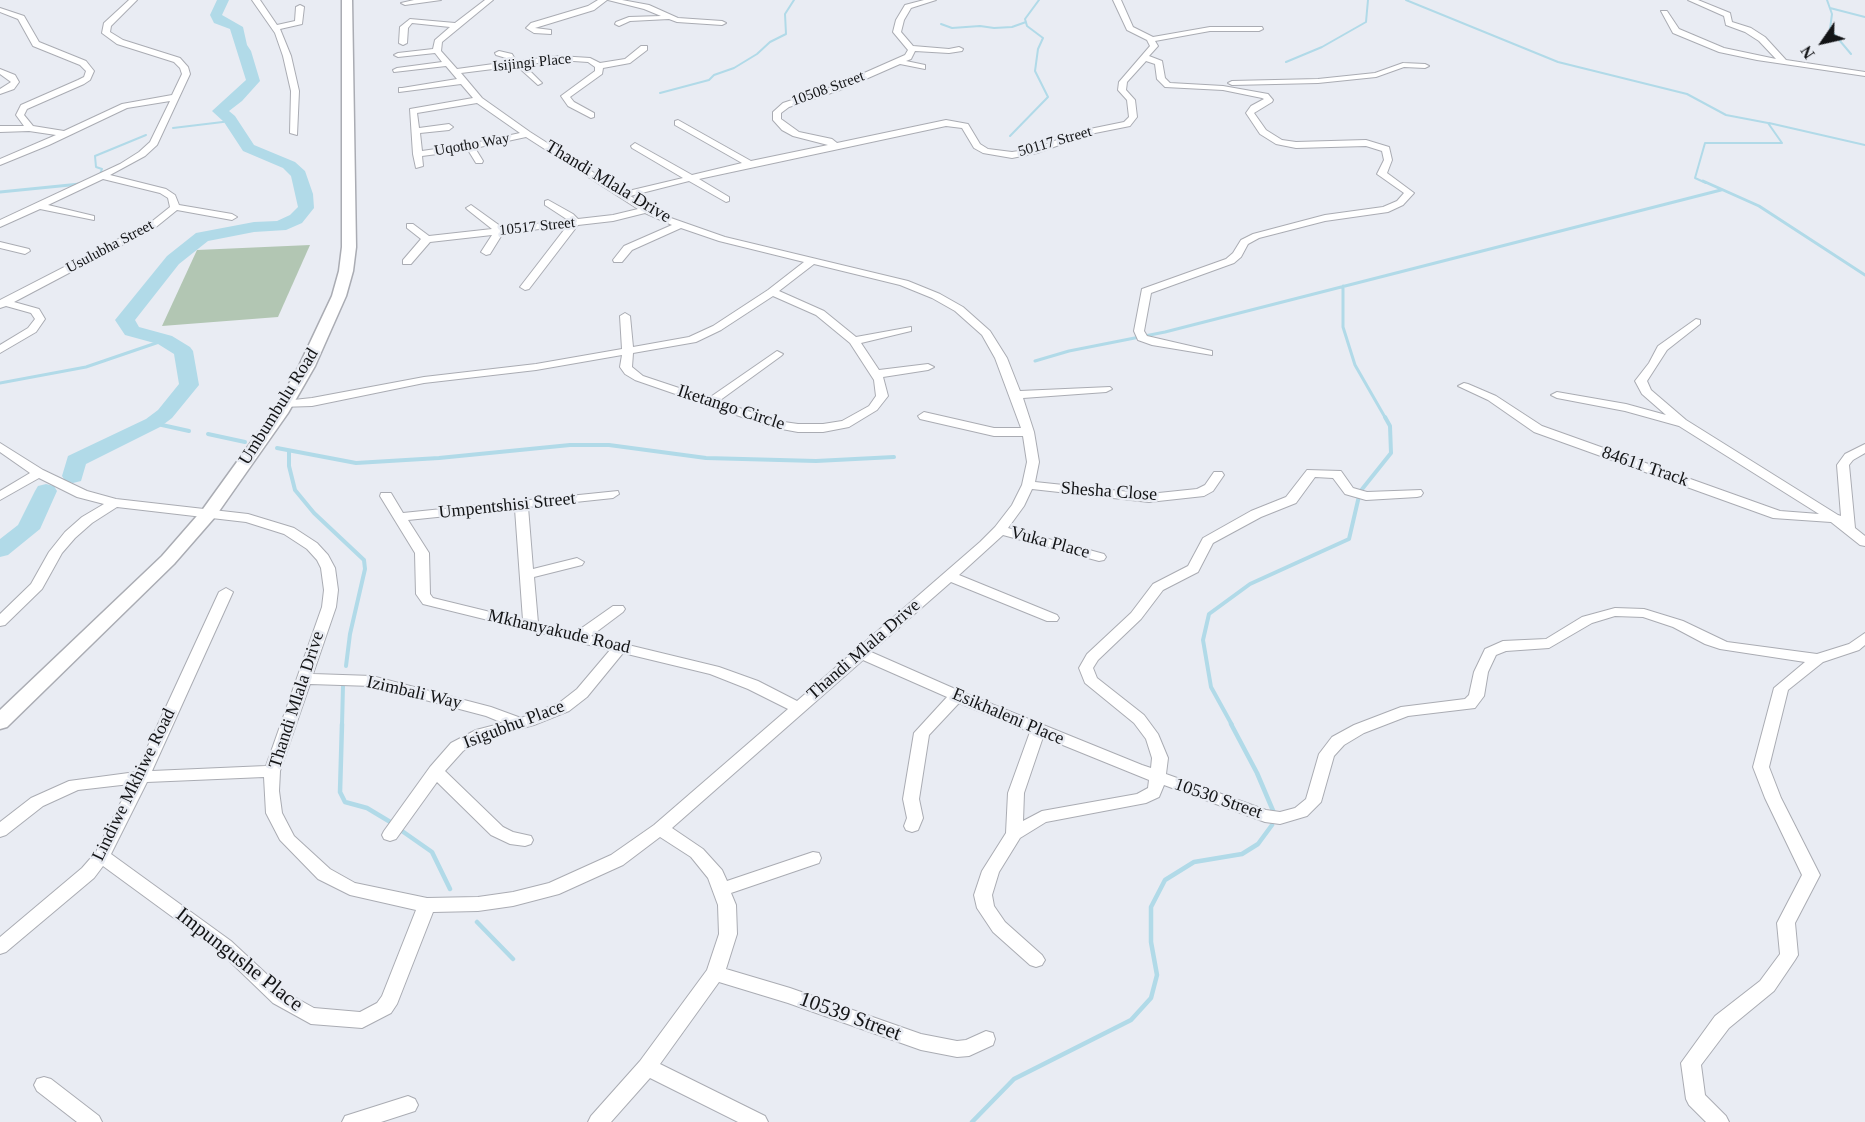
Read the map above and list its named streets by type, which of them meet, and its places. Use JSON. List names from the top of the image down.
{
  "streets": {
    "main road": ["Umbumbulu Road"],
    "street": [
      "Isijingi Place",
      "10508 Street",
      "50117 Street",
      "Uqotho Way",
      "Thandi Mlala Drive",
      "10517 Street",
      "Usulubha Street",
      "Iketango Circle",
      "84611 Track",
      "Shesha Close",
      "Umpentshisi Street",
      "Vuka Place",
      "Mkhanyakude Road",
      "Izimbali Way",
      "Esikhaleni Place",
      "Isigubhu Place",
      "Lindiwe Mkhiwe Road",
      "10530 Street",
      "Impungushe Place",
      "10539 Street"
    ]
  },
  "crossings": [
    ["Isijingi Place", "Thandi Mlala Drive"],
    ["10508 Street", "50117 Street"],
    ["Uqotho Way", "Thandi Mlala Drive"],
    ["Thandi Mlala Drive", "10517 Street"],
    ["Thandi Mlala Drive", "Umbumbulu Road"],
    ["Thandi Mlala Drive", "Shesha Close"],
    ["Thandi Mlala Drive", "Vuka Place"],
    ["Thandi Mlala Drive", "Mkhanyakude Road"],
    ["Thandi Mlala Drive", "Izimbali Way"],
    ["Thandi Mlala Drive", "Esikhaleni Place"],
    ["Thandi Mlala Drive", "Impungushe Place"],
    ["Umpentshisi Street", "Mkhanyakude Road"],
    ["Mkhanyakude Road", "Isigubhu Place"],
    ["Izimbali Way", "Isigubhu Place"],
    ["Esikhaleni Place", "10530 Street"],
    ["Lindiwe Mkhiwe Road", "Impungushe Place"]
  ],
  "north": "bottom left"
}
